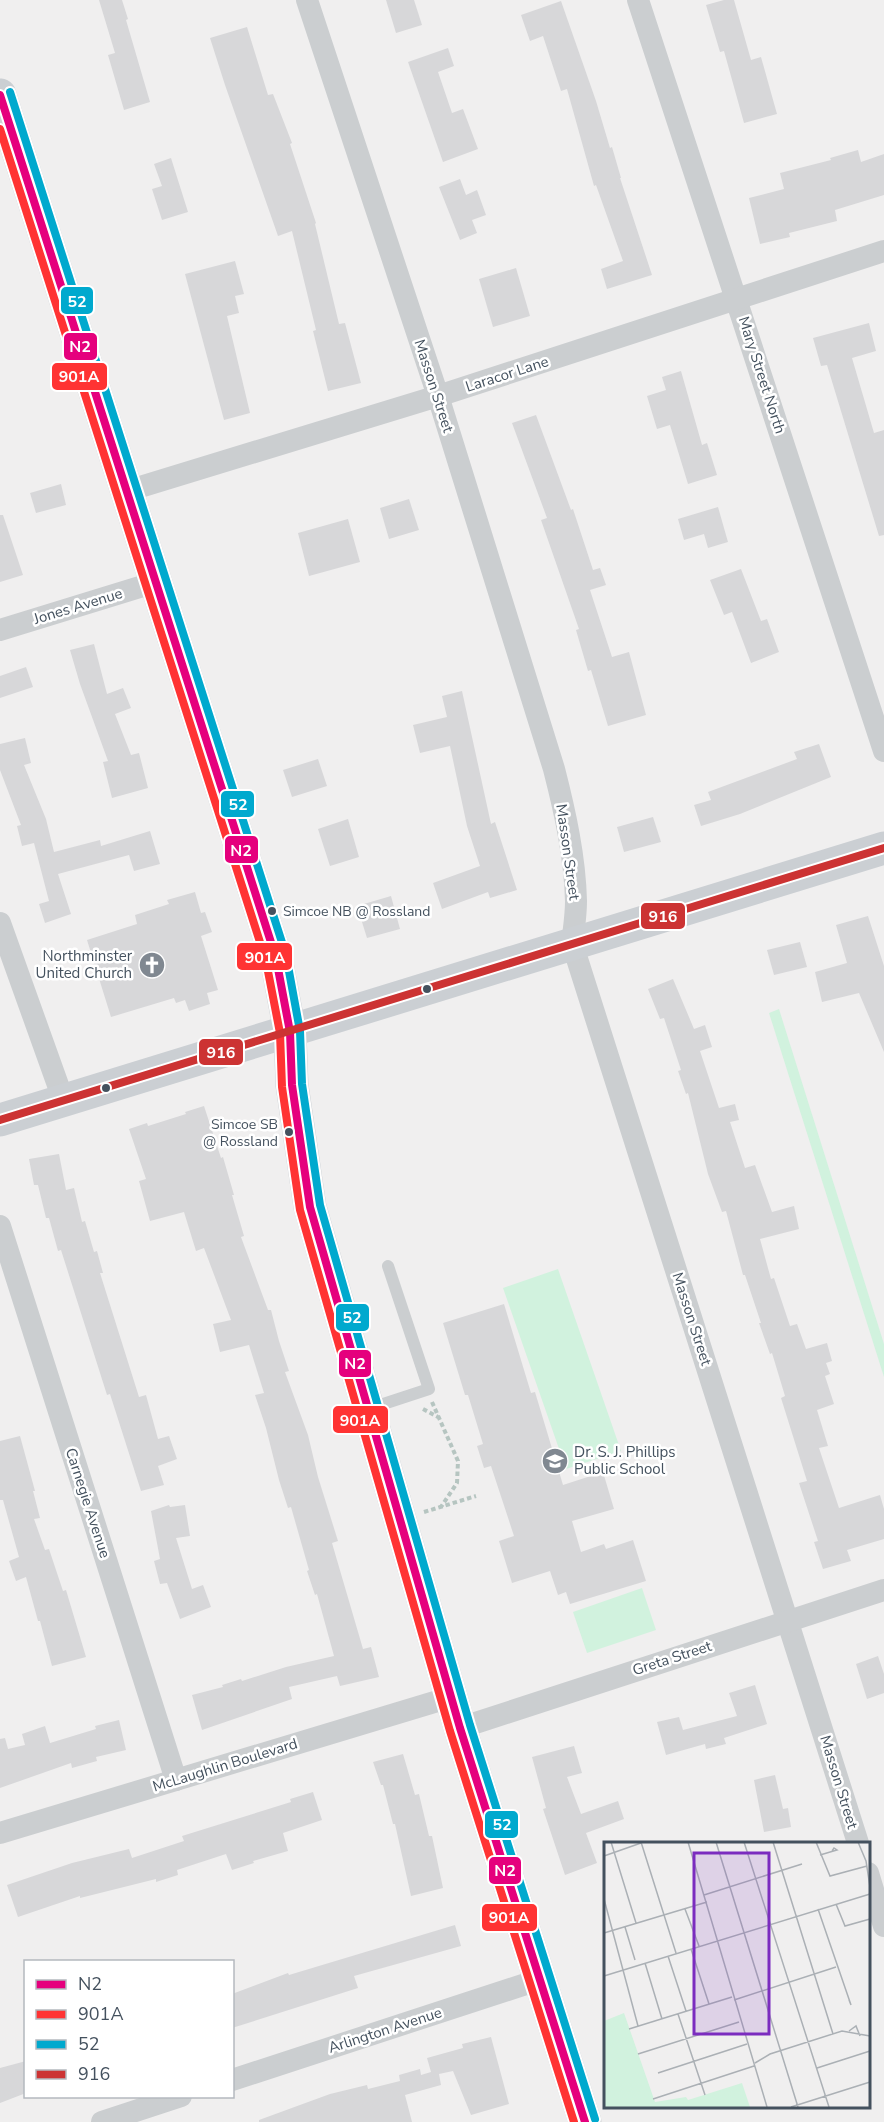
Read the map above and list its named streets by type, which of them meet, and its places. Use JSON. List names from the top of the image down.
{
  "streets": {
    "street": [
      "Laracor Lane",
      "Mary Street North",
      "Masson Street",
      "Jones Avenue",
      "Carnegie Avenue",
      "Greta Street",
      "McLaughlin Boulevard",
      "Arlington Avenue"
    ]
  },
  "crossings": [
    ["Laracor Lane", "Mary Street North"],
    ["Laracor Lane", "Masson Street"],
    ["Masson Street", "Greta Street"],
    ["Carnegie Avenue", "McLaughlin Boulevard"]
  ],
  "places": {
    "other": ["Simcoe NB @ Rossland", "Simcoe SB @ Rossland"],
    "church": ["Northminster United Church"],
    "school or university": ["Dr. S. J. Phillips Public School"]
  },
  "lines": [
    "transit line 52",
    "transit line N2",
    "transit line 901A",
    "transit line 916"
  ],
  "legend": [
    "N2",
    "901A",
    "52",
    "916"
  ]
}
